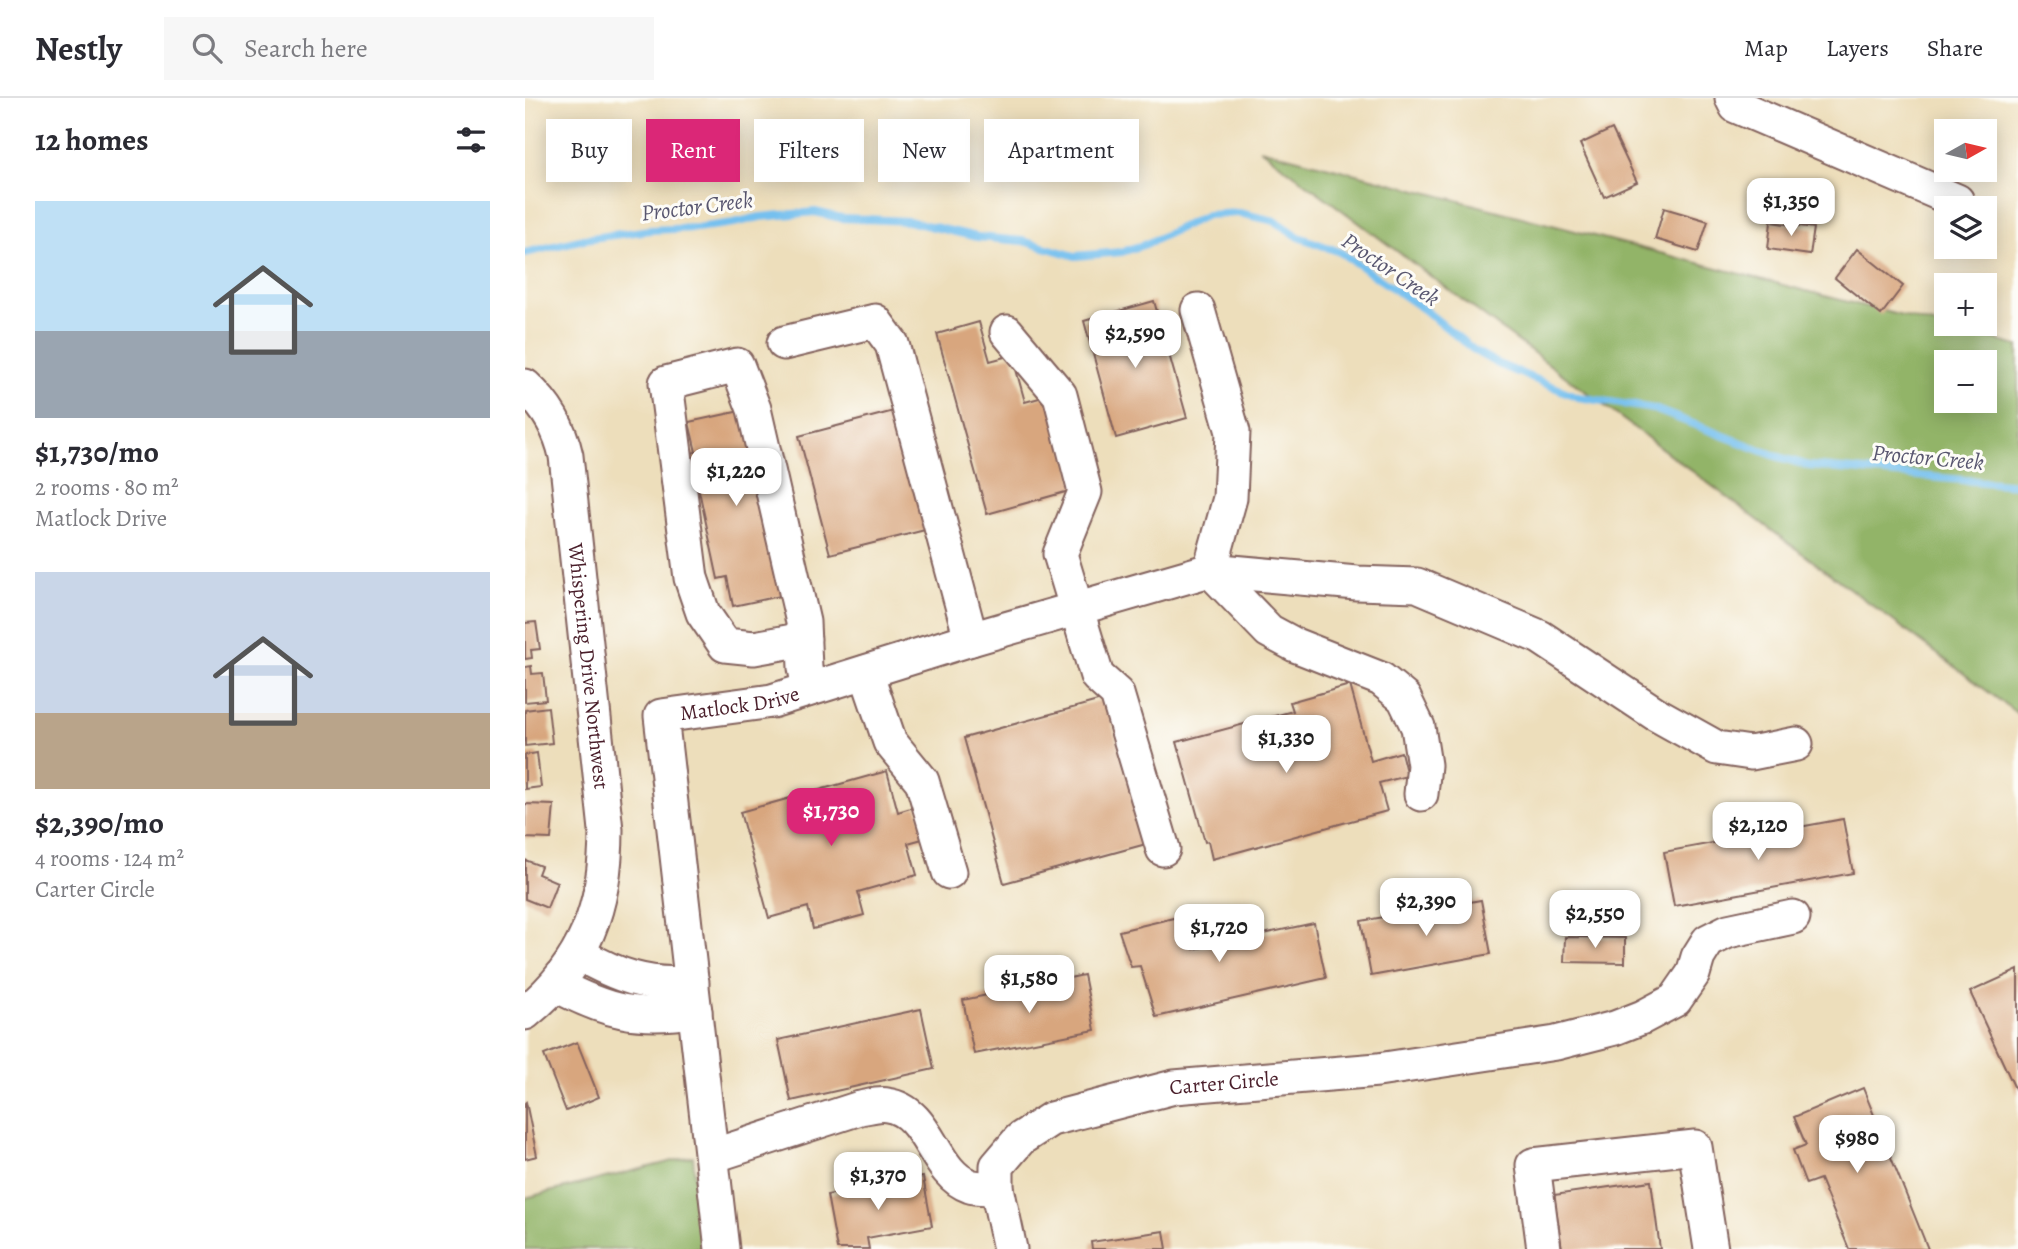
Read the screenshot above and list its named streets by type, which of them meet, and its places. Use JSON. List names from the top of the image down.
{
  "streets": {
    "street": ["Whispering Drive Northwest", "Matlock Drive", "Carter Circle"]
  },
  "water": ["Proctor Creek"],
  "north": "right",
  "page": {
    "header": "Nestly",
    "search": "Search here",
    "nav": ["Map", "Layers", "Share"],
    "heading": "12 homes",
    "map_buttons": ["+", "−"],
    "chip": [
      "Buy",
      "Rent",
      "Filters",
      "New",
      "Apartment"
    ],
    "price": [
      "$1,350",
      "$2,590",
      "$1,220",
      "$1,330",
      "$1,730",
      "$2,120",
      "$2,390",
      "$2,550",
      "$1,720",
      "$1,580",
      "$980",
      "$1,370"
    ],
    "list": [
      {
        "name": "$1,730/mo",
        "note": "2 rooms · 80 m² · Matlock Drive"
      },
      {
        "name": "$2,390/mo",
        "note": "4 rooms · 124 m² · Carter Circle"
      }
    ]
  }
}
